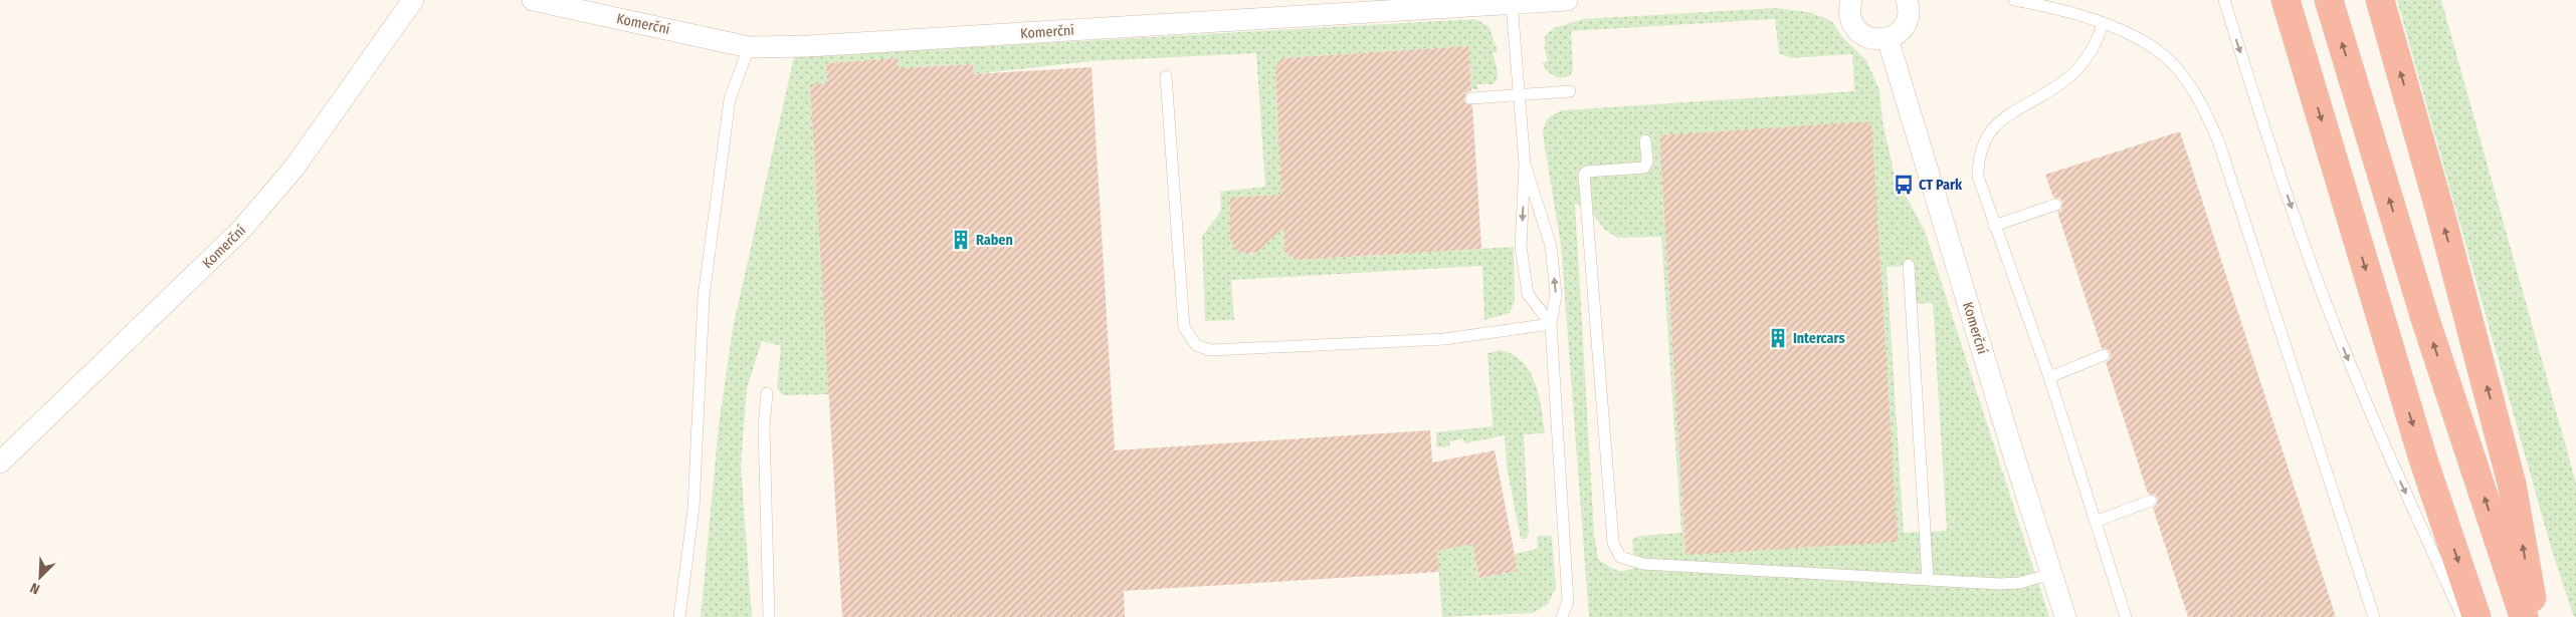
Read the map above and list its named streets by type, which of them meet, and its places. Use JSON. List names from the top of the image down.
{
  "streets": {
    "street": ["Komerční"]
  },
  "places": {
    "bus stop": ["CT Park"],
    "building": ["Raben", "Intercars"]
  },
  "north": "bottom left"
}
